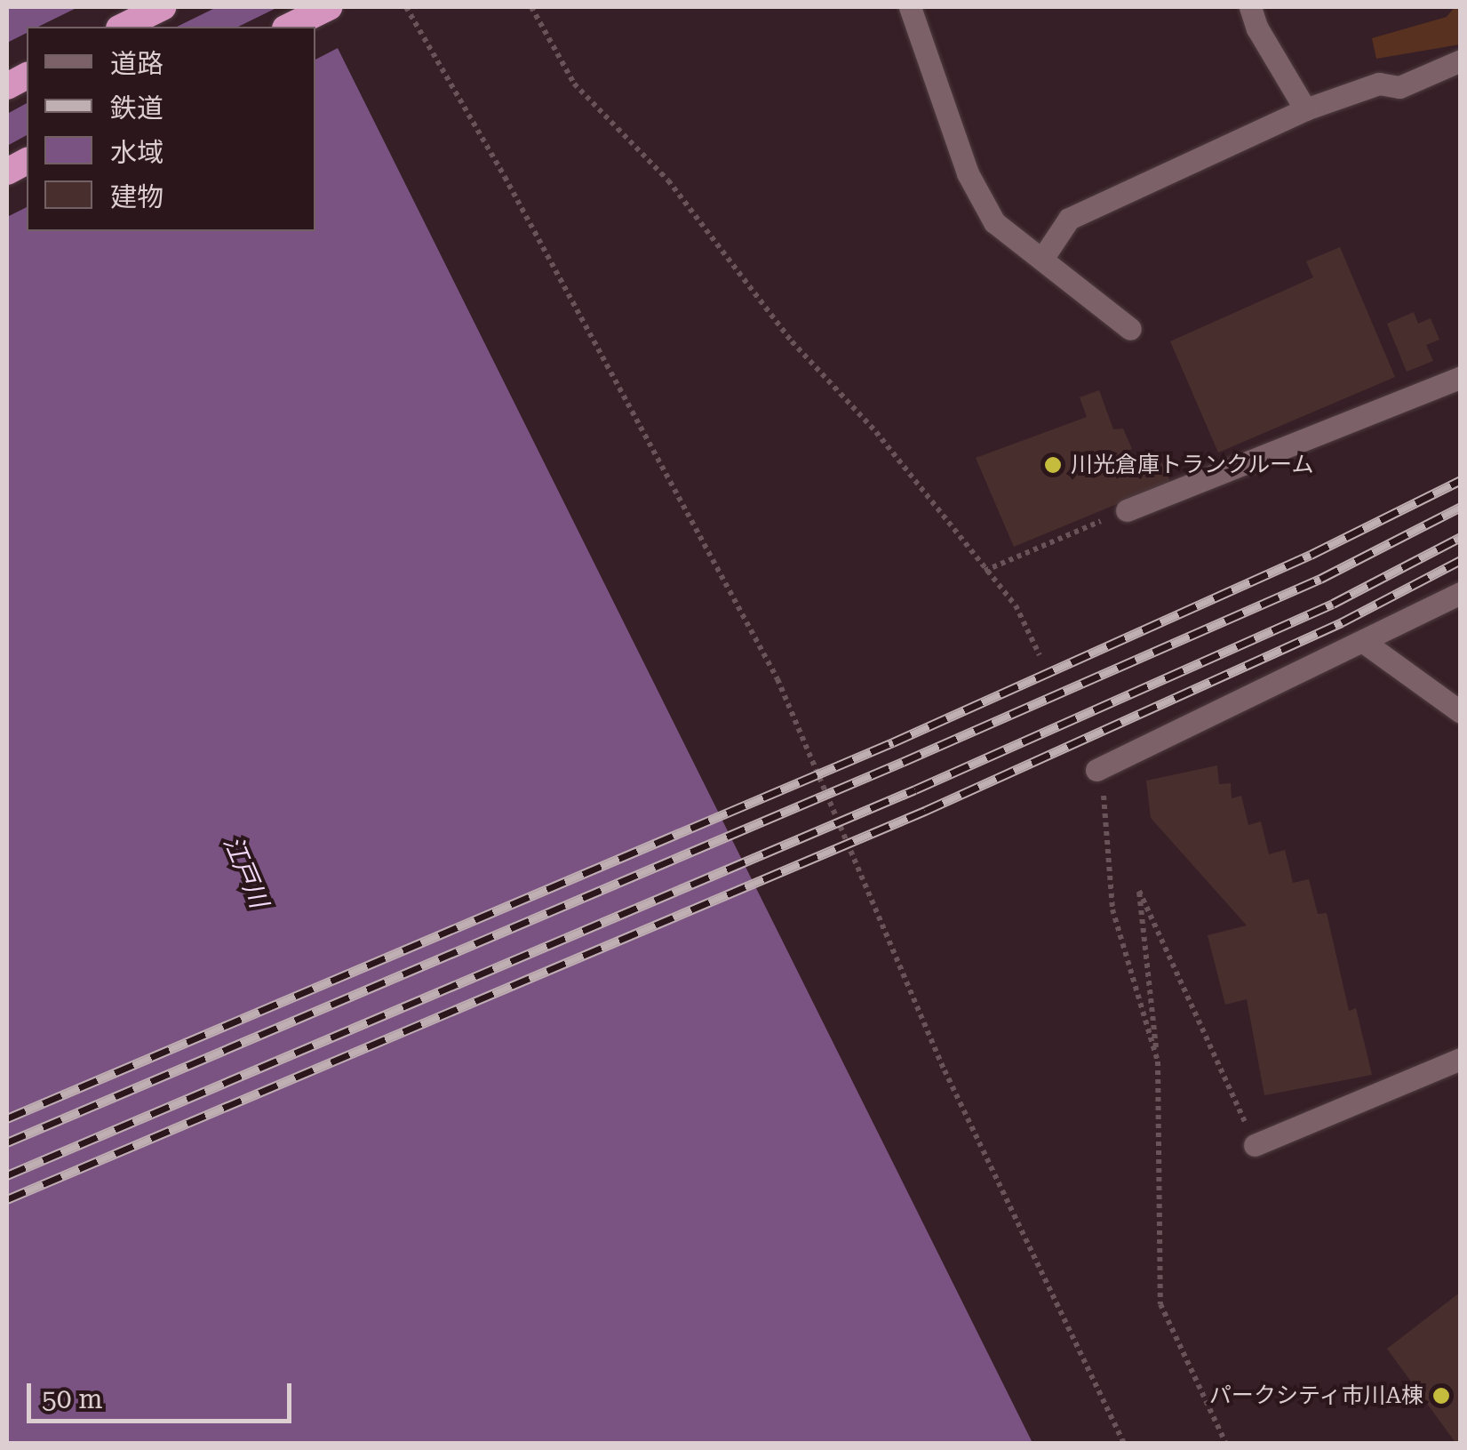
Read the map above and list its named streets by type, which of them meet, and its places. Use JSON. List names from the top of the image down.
{
  "water": ["江戸川"],
  "places": ["川光倉庫トランクルーム", "パークシティ市川A棟"],
  "legend": [
    "道路",
    "鉄道",
    "水域",
    "建物"
  ],
  "scale_bar": "50 m"
}
